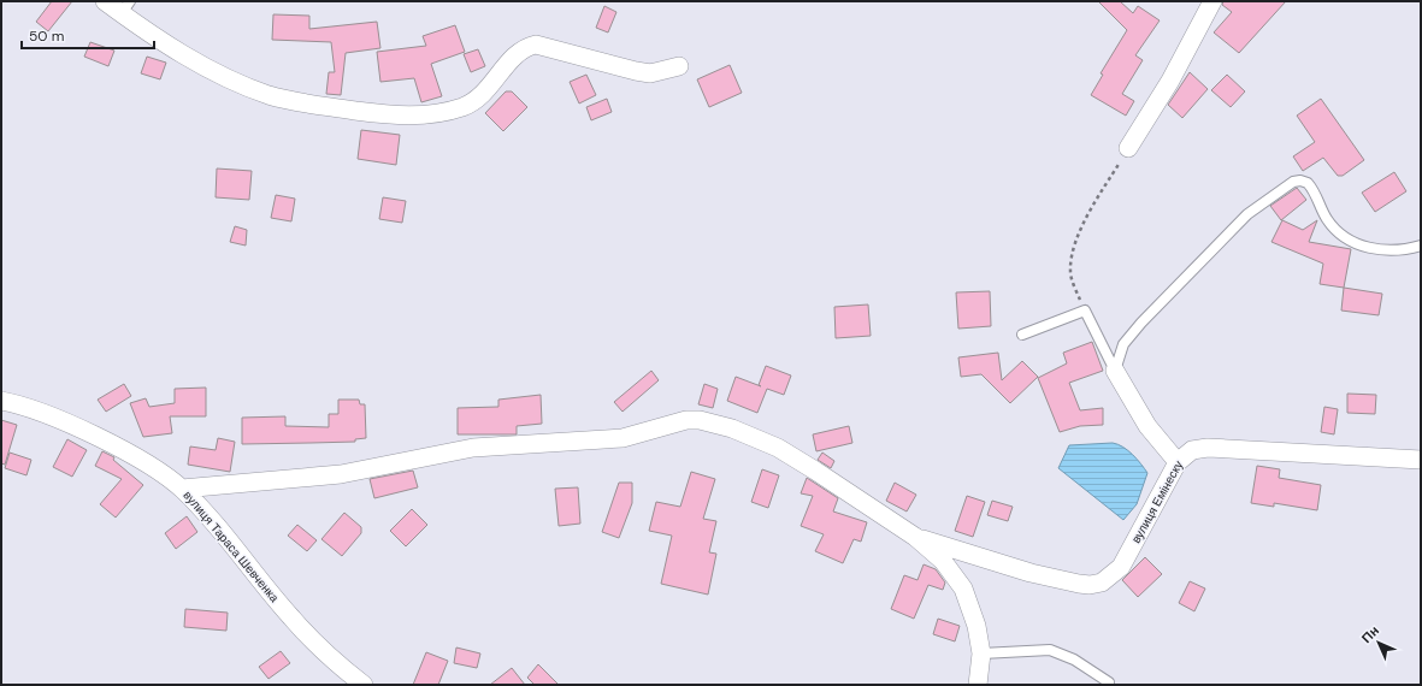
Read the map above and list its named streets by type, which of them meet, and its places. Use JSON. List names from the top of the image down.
{
  "streets": {
    "street": ["вулиця Емінеску", "вулиця Тараса Шевченка"]
  },
  "scale_bar": "50 m",
  "north": "top left"
}
